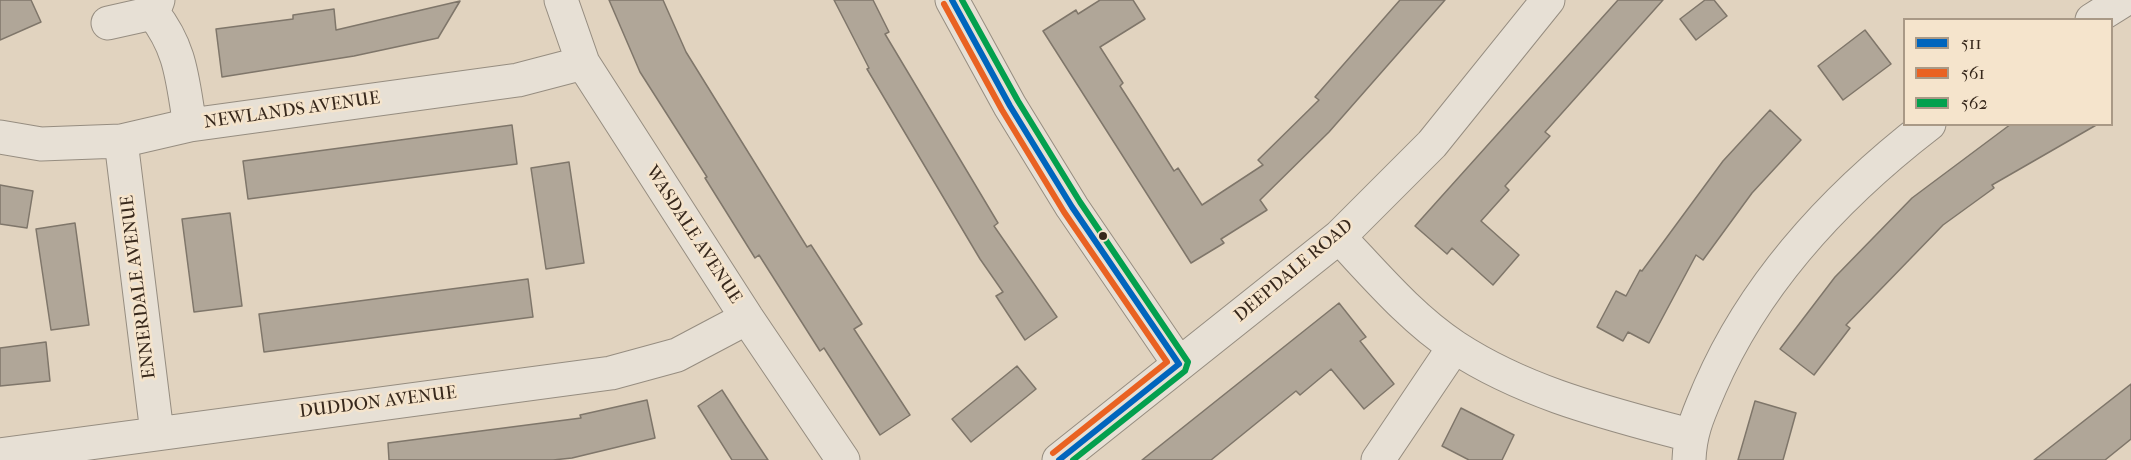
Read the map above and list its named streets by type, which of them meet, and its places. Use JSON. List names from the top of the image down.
{
  "streets": {
    "street": [
      "NEWLANDS AVENUE",
      "WASDALE AVENUE",
      "DEEPDALE ROAD",
      "ENNERDALE AVENUE",
      "DUDDON AVENUE"
    ]
  },
  "crossings": [
    ["NEWLANDS AVENUE", "WASDALE AVENUE"],
    ["NEWLANDS AVENUE", "ENNERDALE AVENUE"],
    ["WASDALE AVENUE", "DUDDON AVENUE"],
    ["ENNERDALE AVENUE", "DUDDON AVENUE"]
  ],
  "lines": ["transit line 511", "transit line 562", "transit line 561"],
  "legend": ["511", "561", "562"]
}
